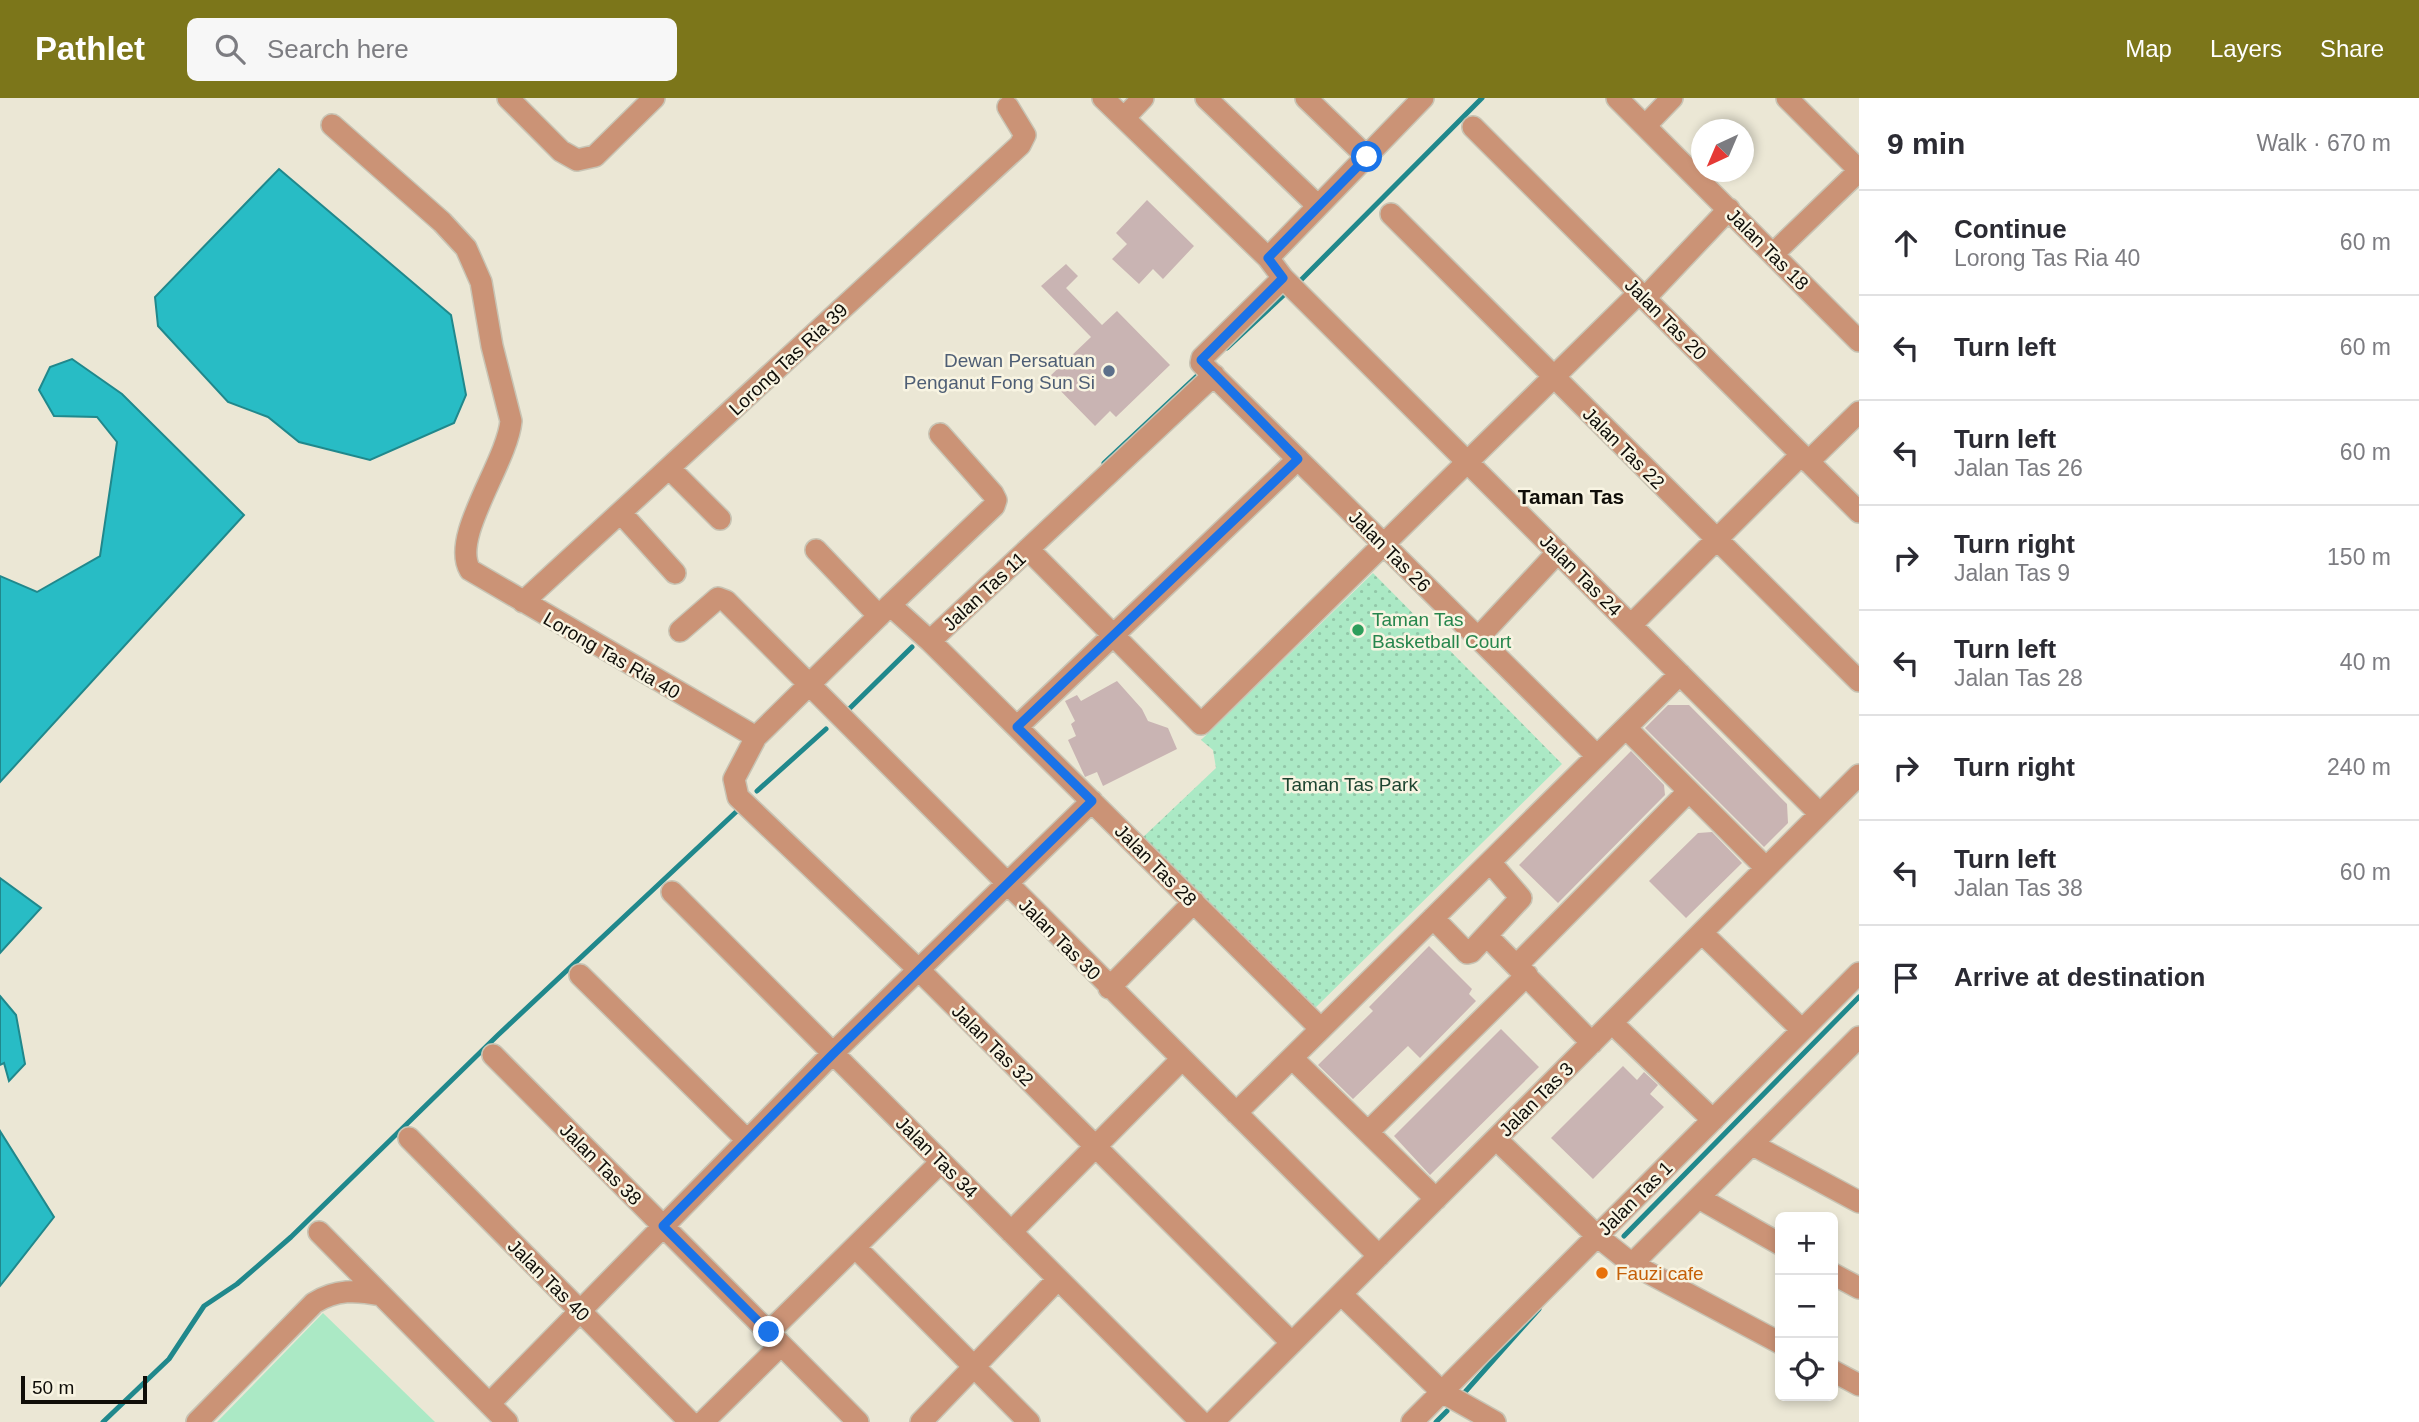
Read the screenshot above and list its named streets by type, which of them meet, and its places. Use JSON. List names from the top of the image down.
{
  "streets": {
    "street": [
      "Jalan Tas 18",
      "Jalan Tas 20",
      "Lorong Tas Ria 39",
      "Jalan Tas 22",
      "Jalan Tas 26",
      "Jalan Tas 24",
      "Jalan Tas 11",
      "Lorong Tas Ria 40",
      "Jalan Tas 28",
      "Jalan Tas 30",
      "Jalan Tas 32",
      "Jalan Tas 3",
      "Jalan Tas 34",
      "Jalan Tas 38",
      "Jalan Tas 1",
      "Jalan Tas 40"
    ]
  },
  "crossings": [
    ["Lorong Tas Ria 39", "Lorong Tas Ria 40"],
    ["Jalan Tas 26", "Jalan Tas 11"],
    ["Jalan Tas 24", "Jalan Tas 3"],
    ["Jalan Tas 11", "Jalan Tas 28"],
    ["Lorong Tas Ria 40", "Jalan Tas 32"],
    ["Jalan Tas 30", "Jalan Tas 3"],
    ["Jalan Tas 32", "Jalan Tas 3"]
  ],
  "districts": ["Taman Tas"],
  "parks": ["Taman Tas Park"],
  "places": ["Dewan Persatuan Penganut Fong Sun Si", "Taman Tas Basketball Court", "Fauzi cafe"],
  "scale_bar": "50 m",
  "north": "bottom left",
  "page": {
    "header": "Pathlet",
    "search": "Search here",
    "nav": ["Map", "Layers", "Share"],
    "heading": ["9 min", "Walk · 670 m"],
    "list": [
      ["Continue", "Lorong Tas Ria 40", "60 m"],
      ["Turn left", "60 m"],
      ["Turn left", "Jalan Tas 26", "60 m"],
      ["Turn right", "Jalan Tas 9", "150 m"],
      ["Turn left", "Jalan Tas 28", "40 m"],
      ["Turn right", "240 m"],
      ["Turn left", "Jalan Tas 38", "60 m"],
      "Arrive at destination"
    ],
    "map_buttons": ["+", "−"],
    "scale": "50 m"
  }
}
